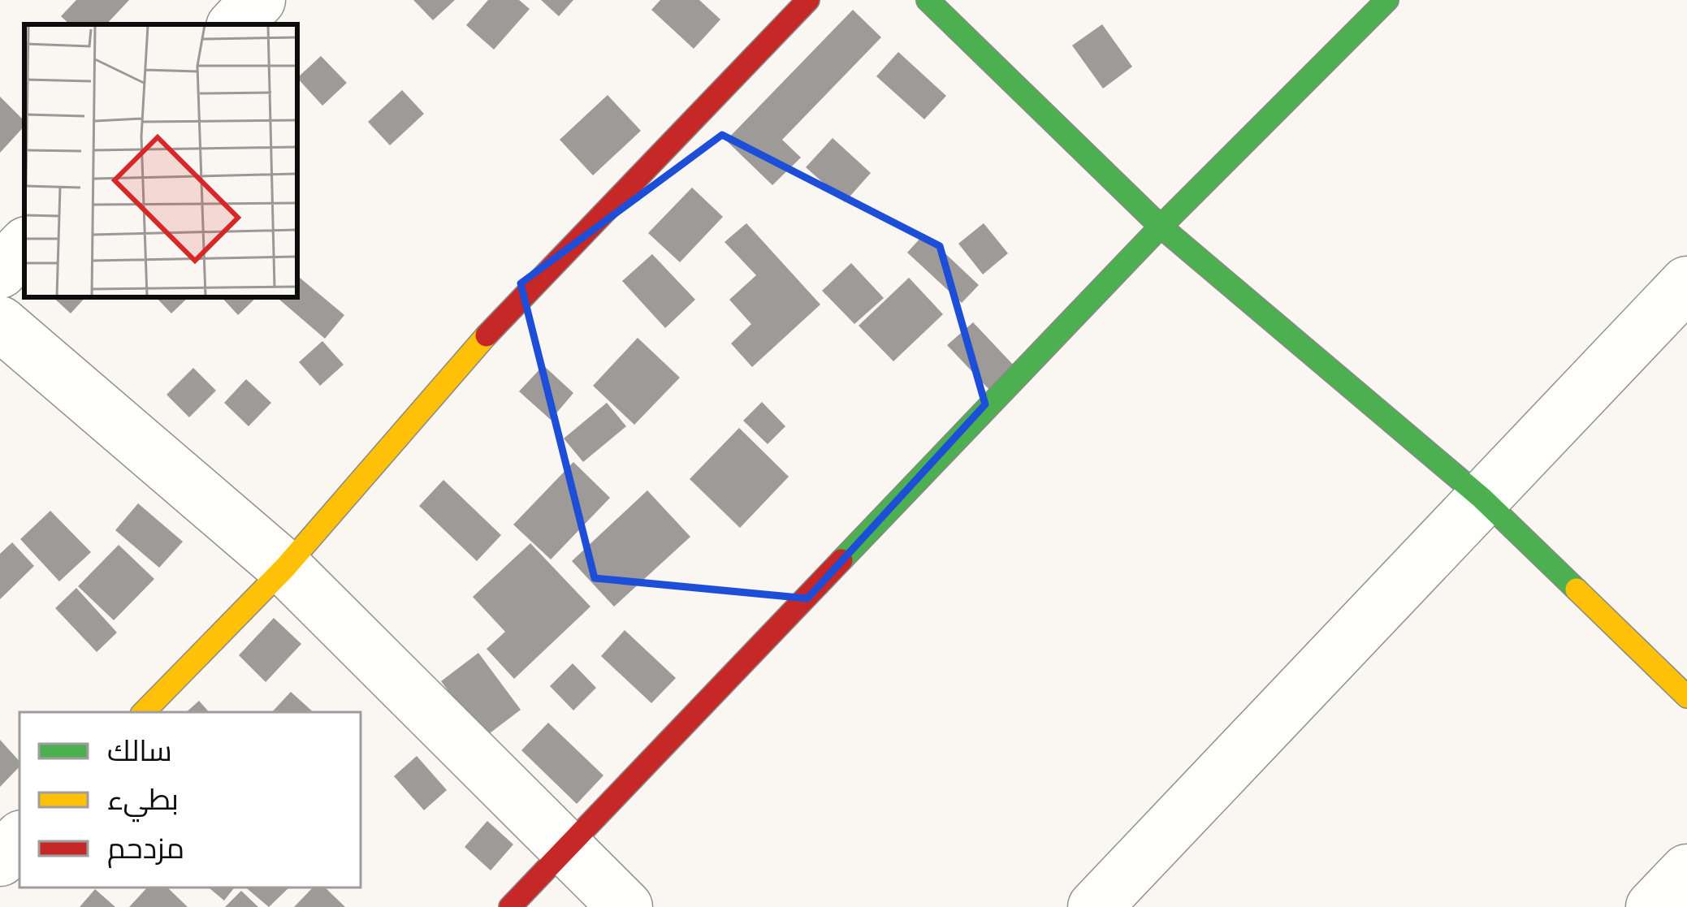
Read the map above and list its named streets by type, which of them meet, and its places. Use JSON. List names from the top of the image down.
{
  "legend": ["سالك", "بطيء", "مزدحم"]
}
